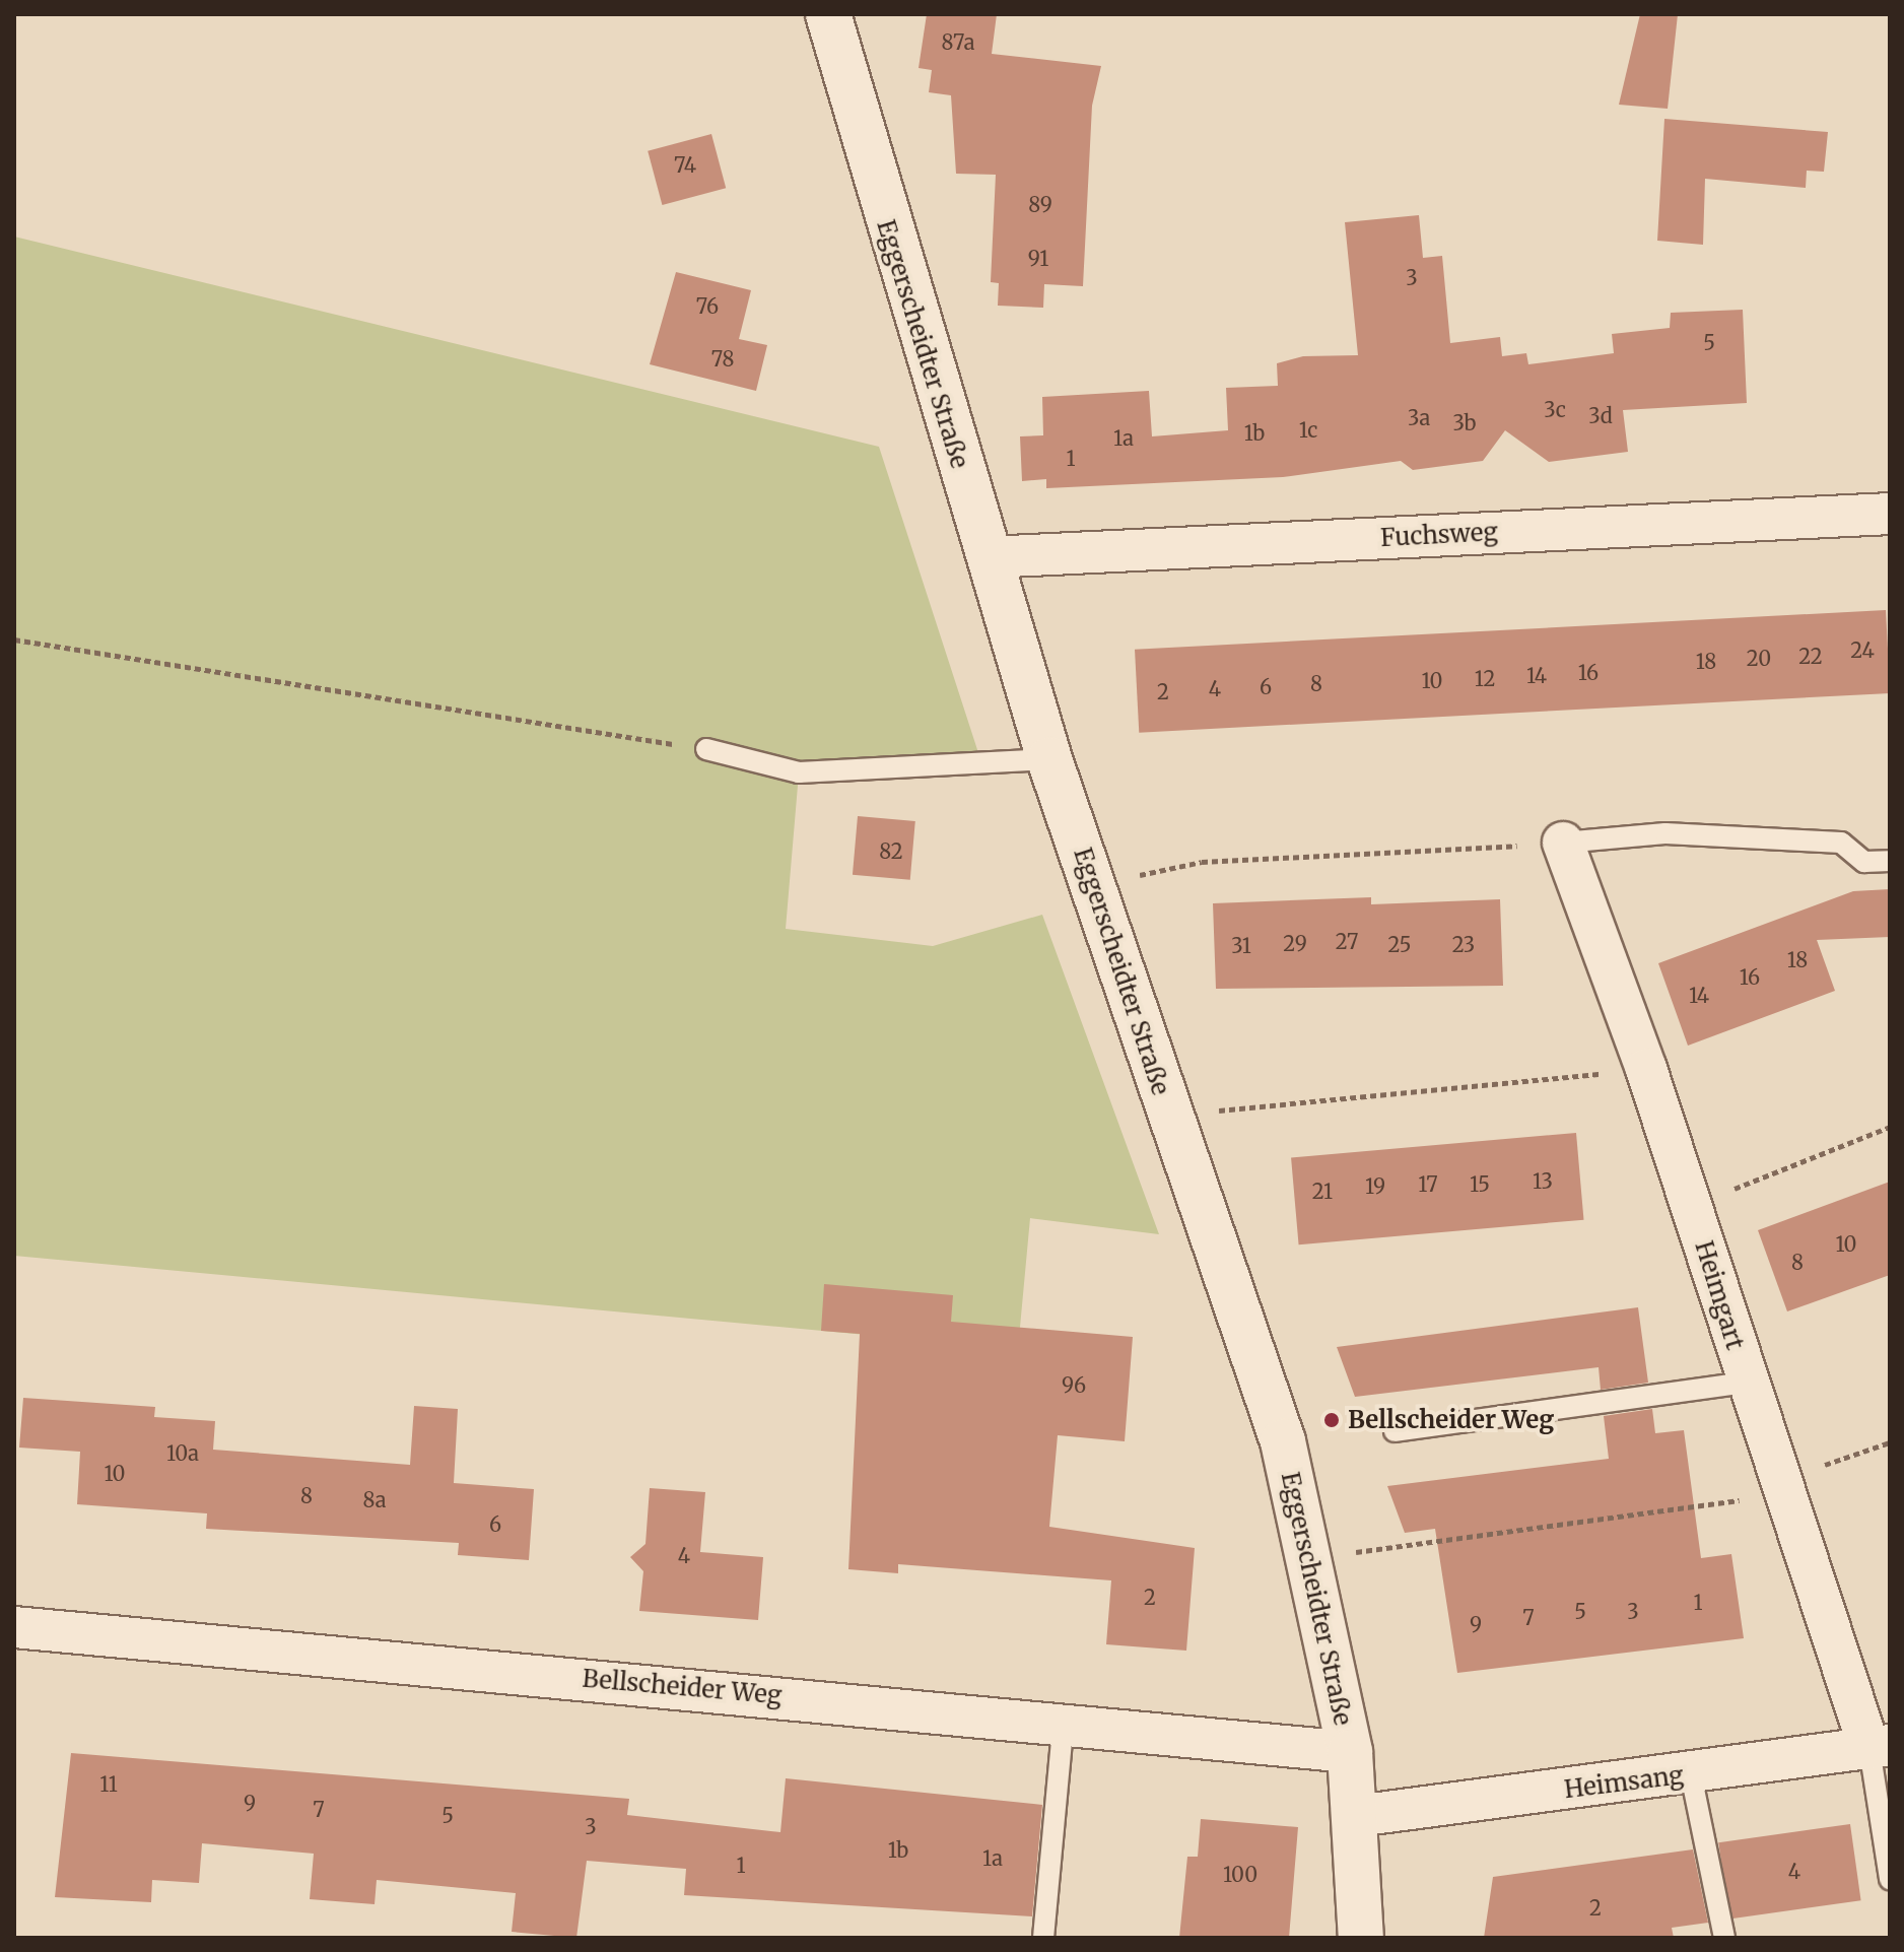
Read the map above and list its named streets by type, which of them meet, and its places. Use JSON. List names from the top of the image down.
{
  "streets": {
    "street": [
      "Eggerscheidter Straße",
      "Fuchsweg",
      "Heimgart",
      "Bellscheider Weg",
      "Heimsang"
    ]
  },
  "crossings": [
    ["Eggerscheidter Straße", "Fuchsweg"],
    ["Eggerscheidter Straße", "Bellscheider Weg"],
    ["Eggerscheidter Straße", "Heimsang"],
    ["Heimgart", "Heimsang"]
  ],
  "places": ["Bellscheider Weg"],
  "house_numbers": [
    "87a",
    "74",
    "89",
    "91",
    "3",
    "76",
    "5",
    "78",
    "3c",
    "3d",
    "3a",
    "3b",
    "1c",
    "1b",
    "1a",
    "1",
    "24",
    "22",
    "20",
    "18",
    "16",
    "14",
    "12",
    "10",
    "8",
    "6",
    "4",
    "2",
    "82",
    "27",
    "29",
    "25",
    "23",
    "31",
    "18",
    "16",
    "14",
    "13",
    "17",
    "15",
    "19",
    "21",
    "10",
    "8",
    "96",
    "10a",
    "10",
    "8",
    "8a",
    "6",
    "4",
    "2",
    "1",
    "5",
    "3",
    "7",
    "9",
    "11",
    "9",
    "7",
    "5",
    "3",
    "1b",
    "1a",
    "1",
    "4",
    "100",
    "2"
  ]
}
